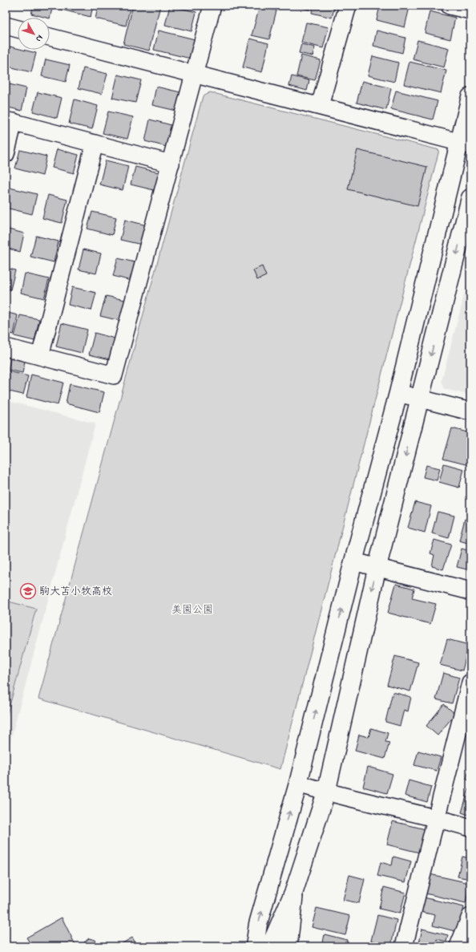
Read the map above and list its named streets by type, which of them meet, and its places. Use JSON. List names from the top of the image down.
{
  "parks": ["美園公園"],
  "places": {
    "school or university": ["駒大苫小牧高校"]
  },
  "north": "bottom right"
}
